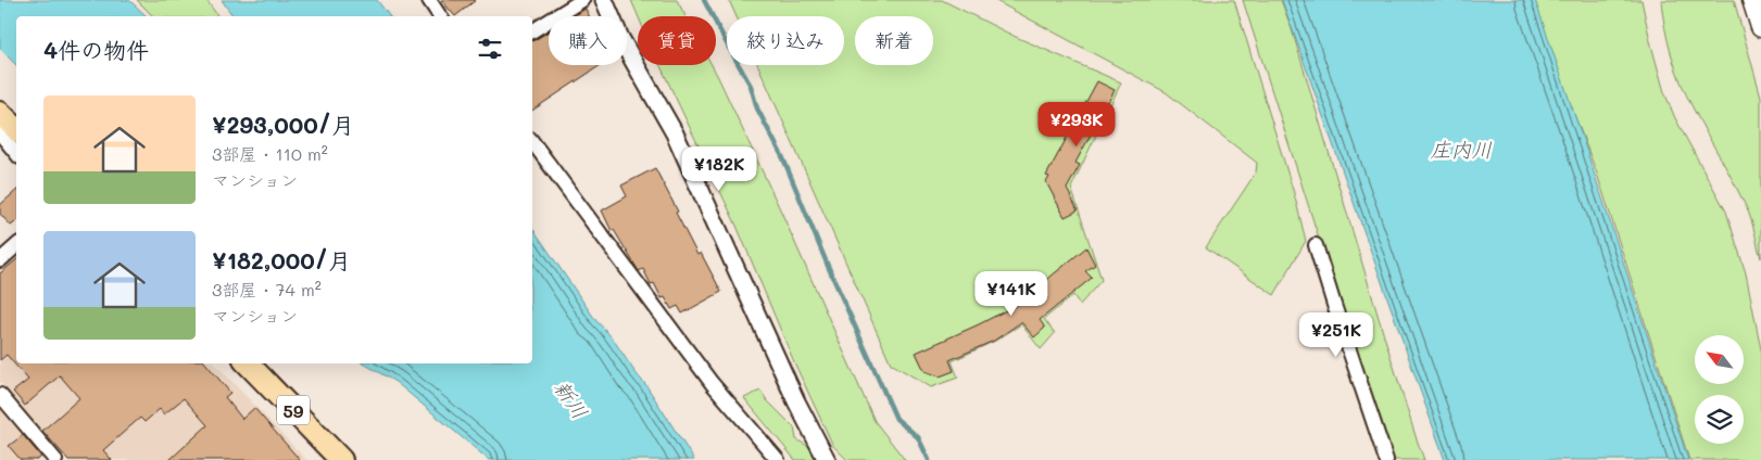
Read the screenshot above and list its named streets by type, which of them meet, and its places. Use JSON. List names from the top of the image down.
{
  "streets": {
    "main road": ["59"]
  },
  "water": ["庄内川", "新川"],
  "north": "top left",
  "page": {
    "chip": [
      "購入",
      "賃貸",
      "絞り込み",
      "新着"
    ],
    "heading": "4件の物件",
    "list": [
      {
        "name": "¥293,000/月",
        "note": "3部屋 · 110 m² · マンション"
      },
      {
        "name": "¥182,000/月",
        "note": "3部屋 · 74 m² · マンション"
      }
    ],
    "price": [
      "¥293K",
      "¥182K",
      "¥141K",
      "¥251K"
    ]
  }
}
